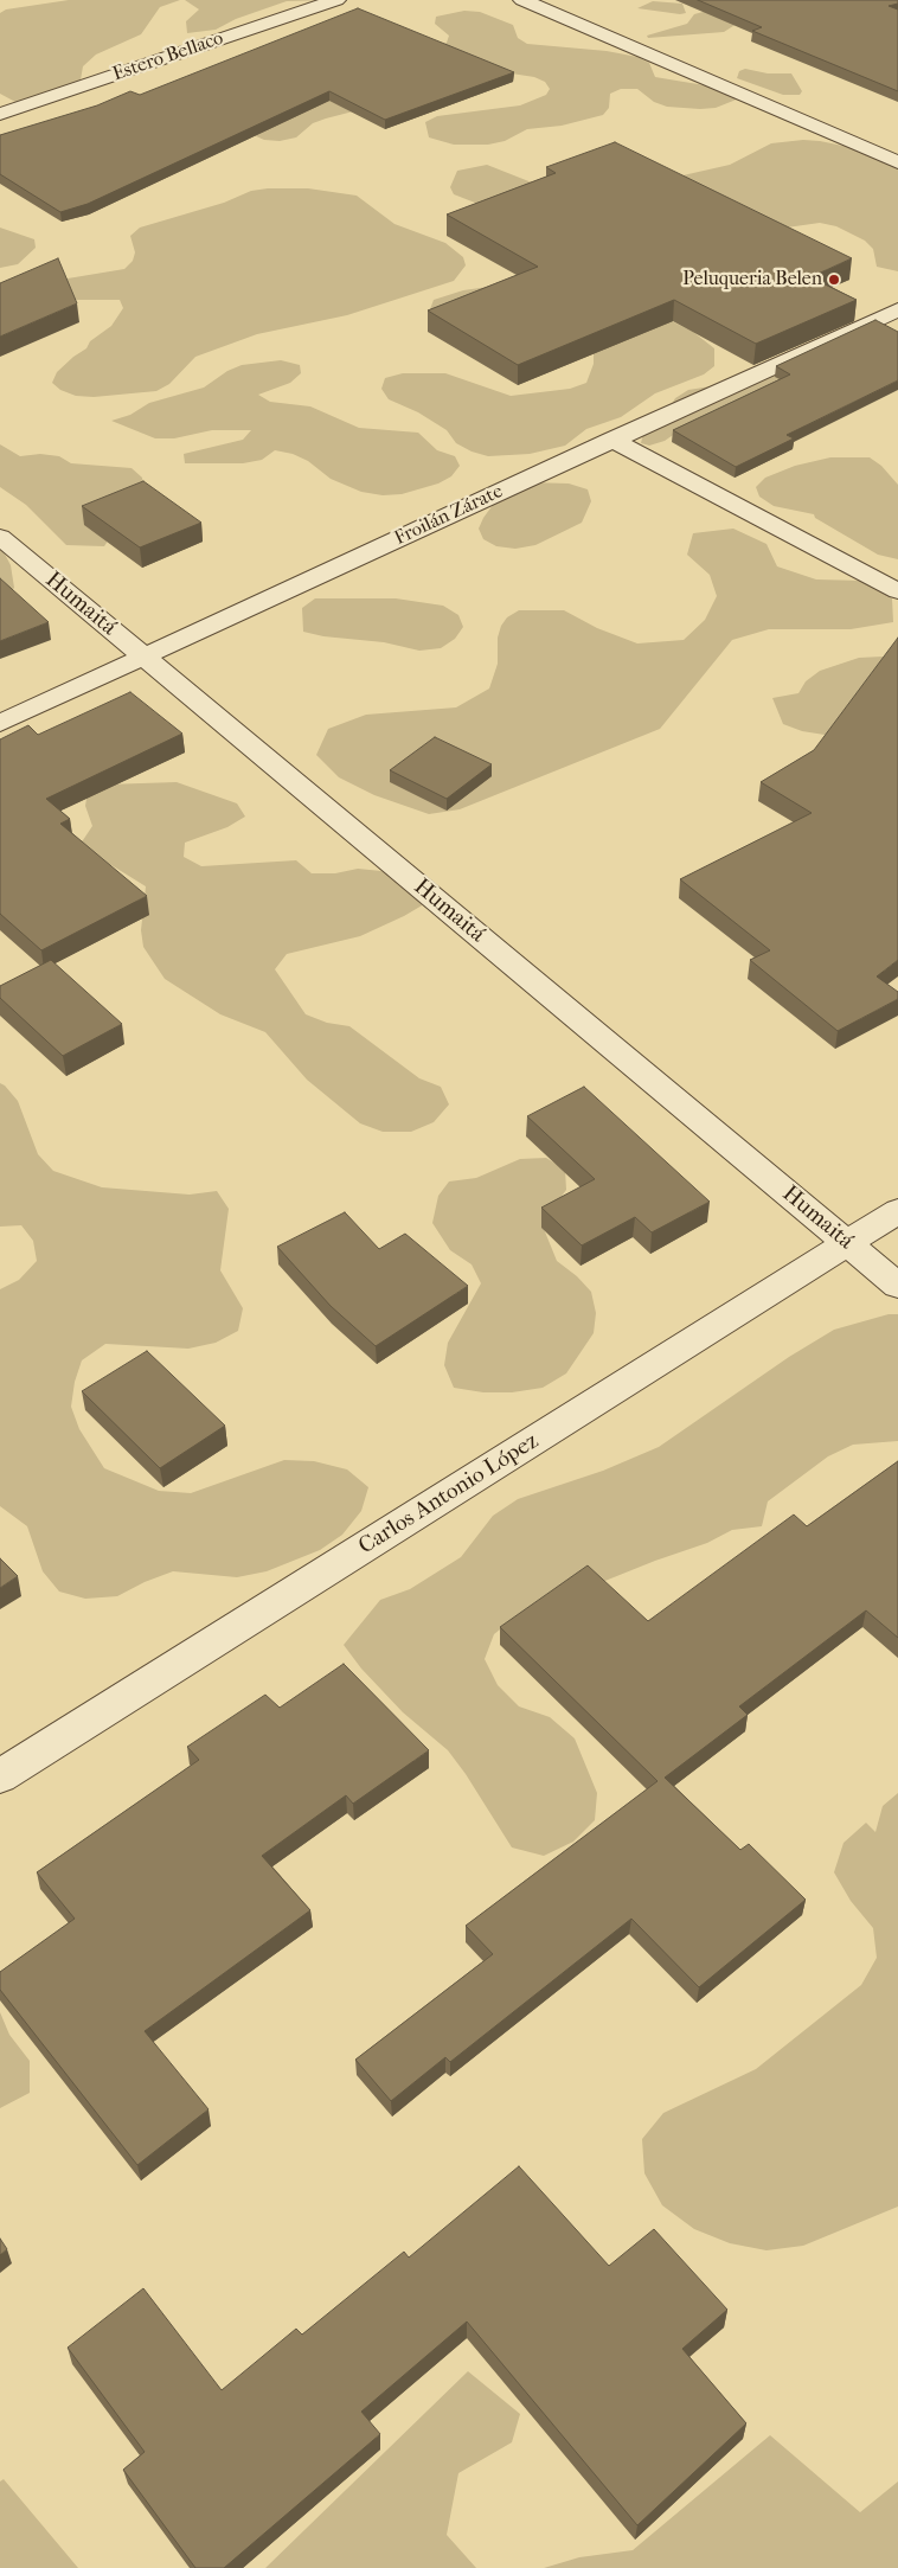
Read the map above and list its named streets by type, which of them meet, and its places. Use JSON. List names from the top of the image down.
{
  "streets": {
    "street": [
      "Estero Bellaco",
      "Froilán Zárate",
      "Humaitá",
      "Carlos Antonio López"
    ]
  },
  "crossings": [
    ["Froilán Zárate", "Humaitá"],
    ["Humaitá", "Carlos Antonio López"]
  ],
  "places": ["Peluqueria Belen"]
}
